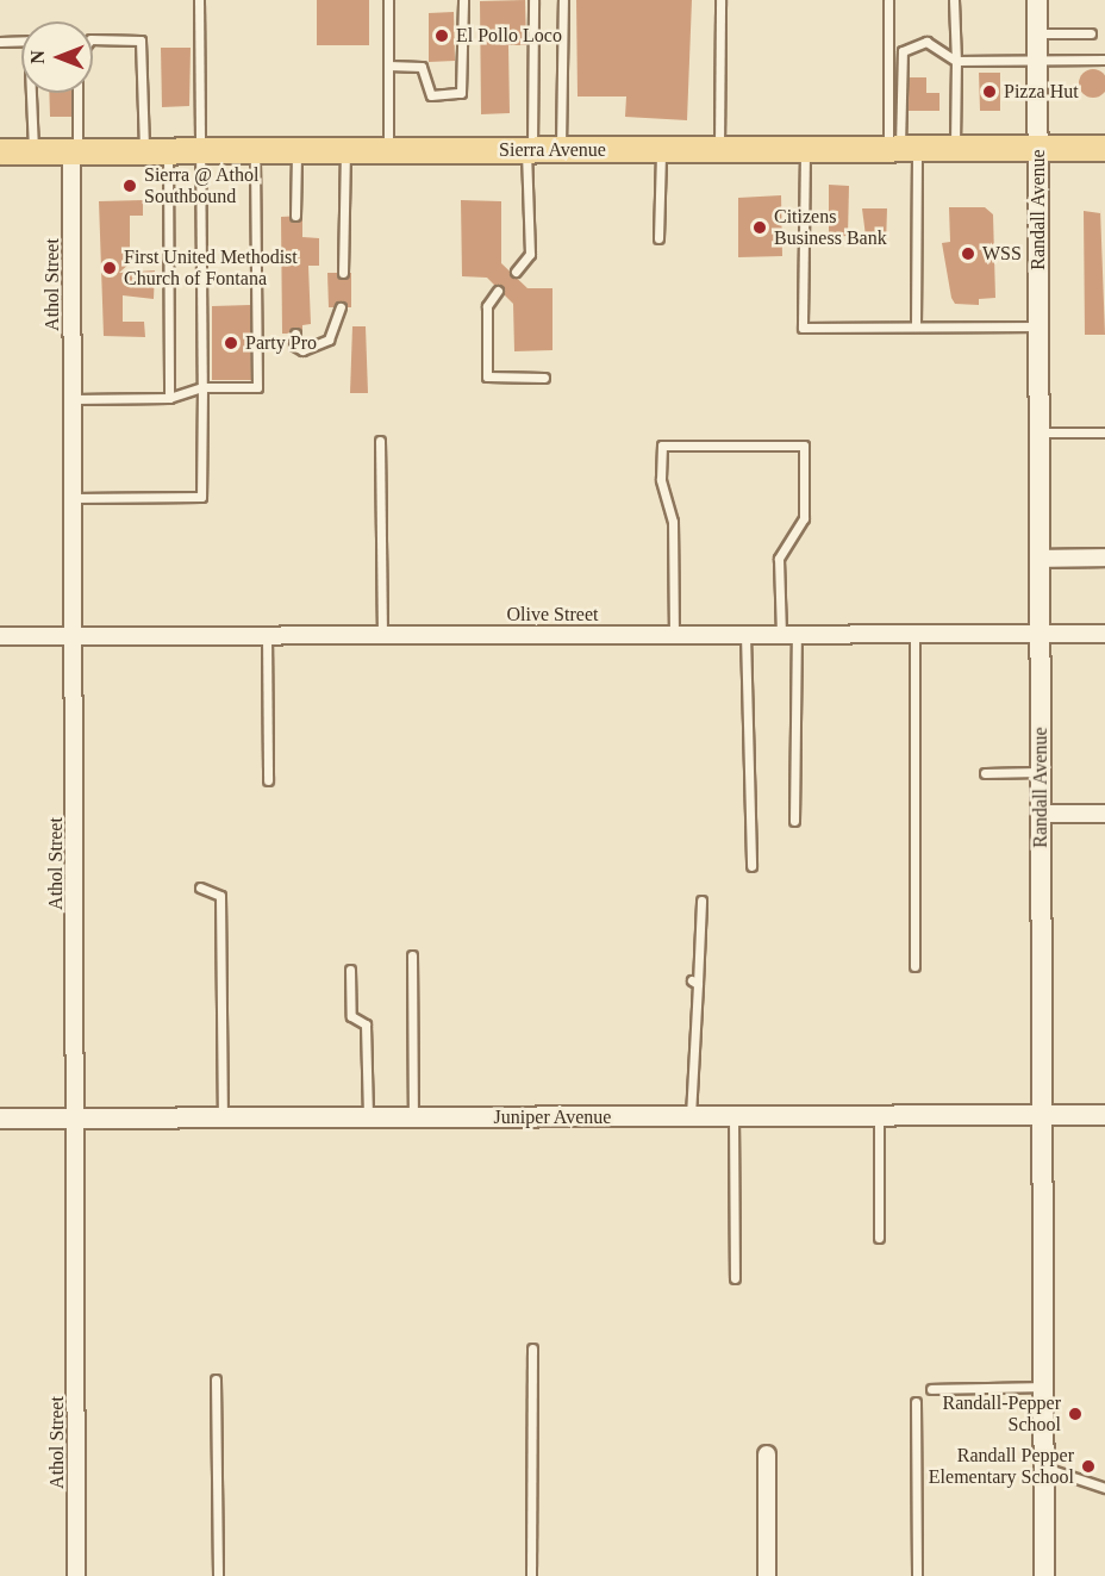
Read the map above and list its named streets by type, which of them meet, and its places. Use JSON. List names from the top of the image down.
{
  "streets": {
    "main road": ["Sierra Avenue"],
    "street": [
      "Randall Avenue",
      "Athol Street",
      "Olive Street",
      "Juniper Avenue"
    ]
  },
  "crossings": [
    ["Sierra Avenue", "Randall Avenue"],
    ["Sierra Avenue", "Athol Street"],
    ["Randall Avenue", "Olive Street"],
    ["Randall Avenue", "Juniper Avenue"],
    ["Athol Street", "Olive Street"],
    ["Athol Street", "Juniper Avenue"]
  ],
  "places": [
    "El Pollo Loco",
    "Pizza Hut",
    "Sierra @ Athol Southbound",
    "Citizens Business Bank",
    "WSS",
    "First United Methodist Church of Fontana",
    "Party Pro",
    "Randall-Pepper School",
    "Randall Pepper Elementary School"
  ],
  "north": "left"
}
